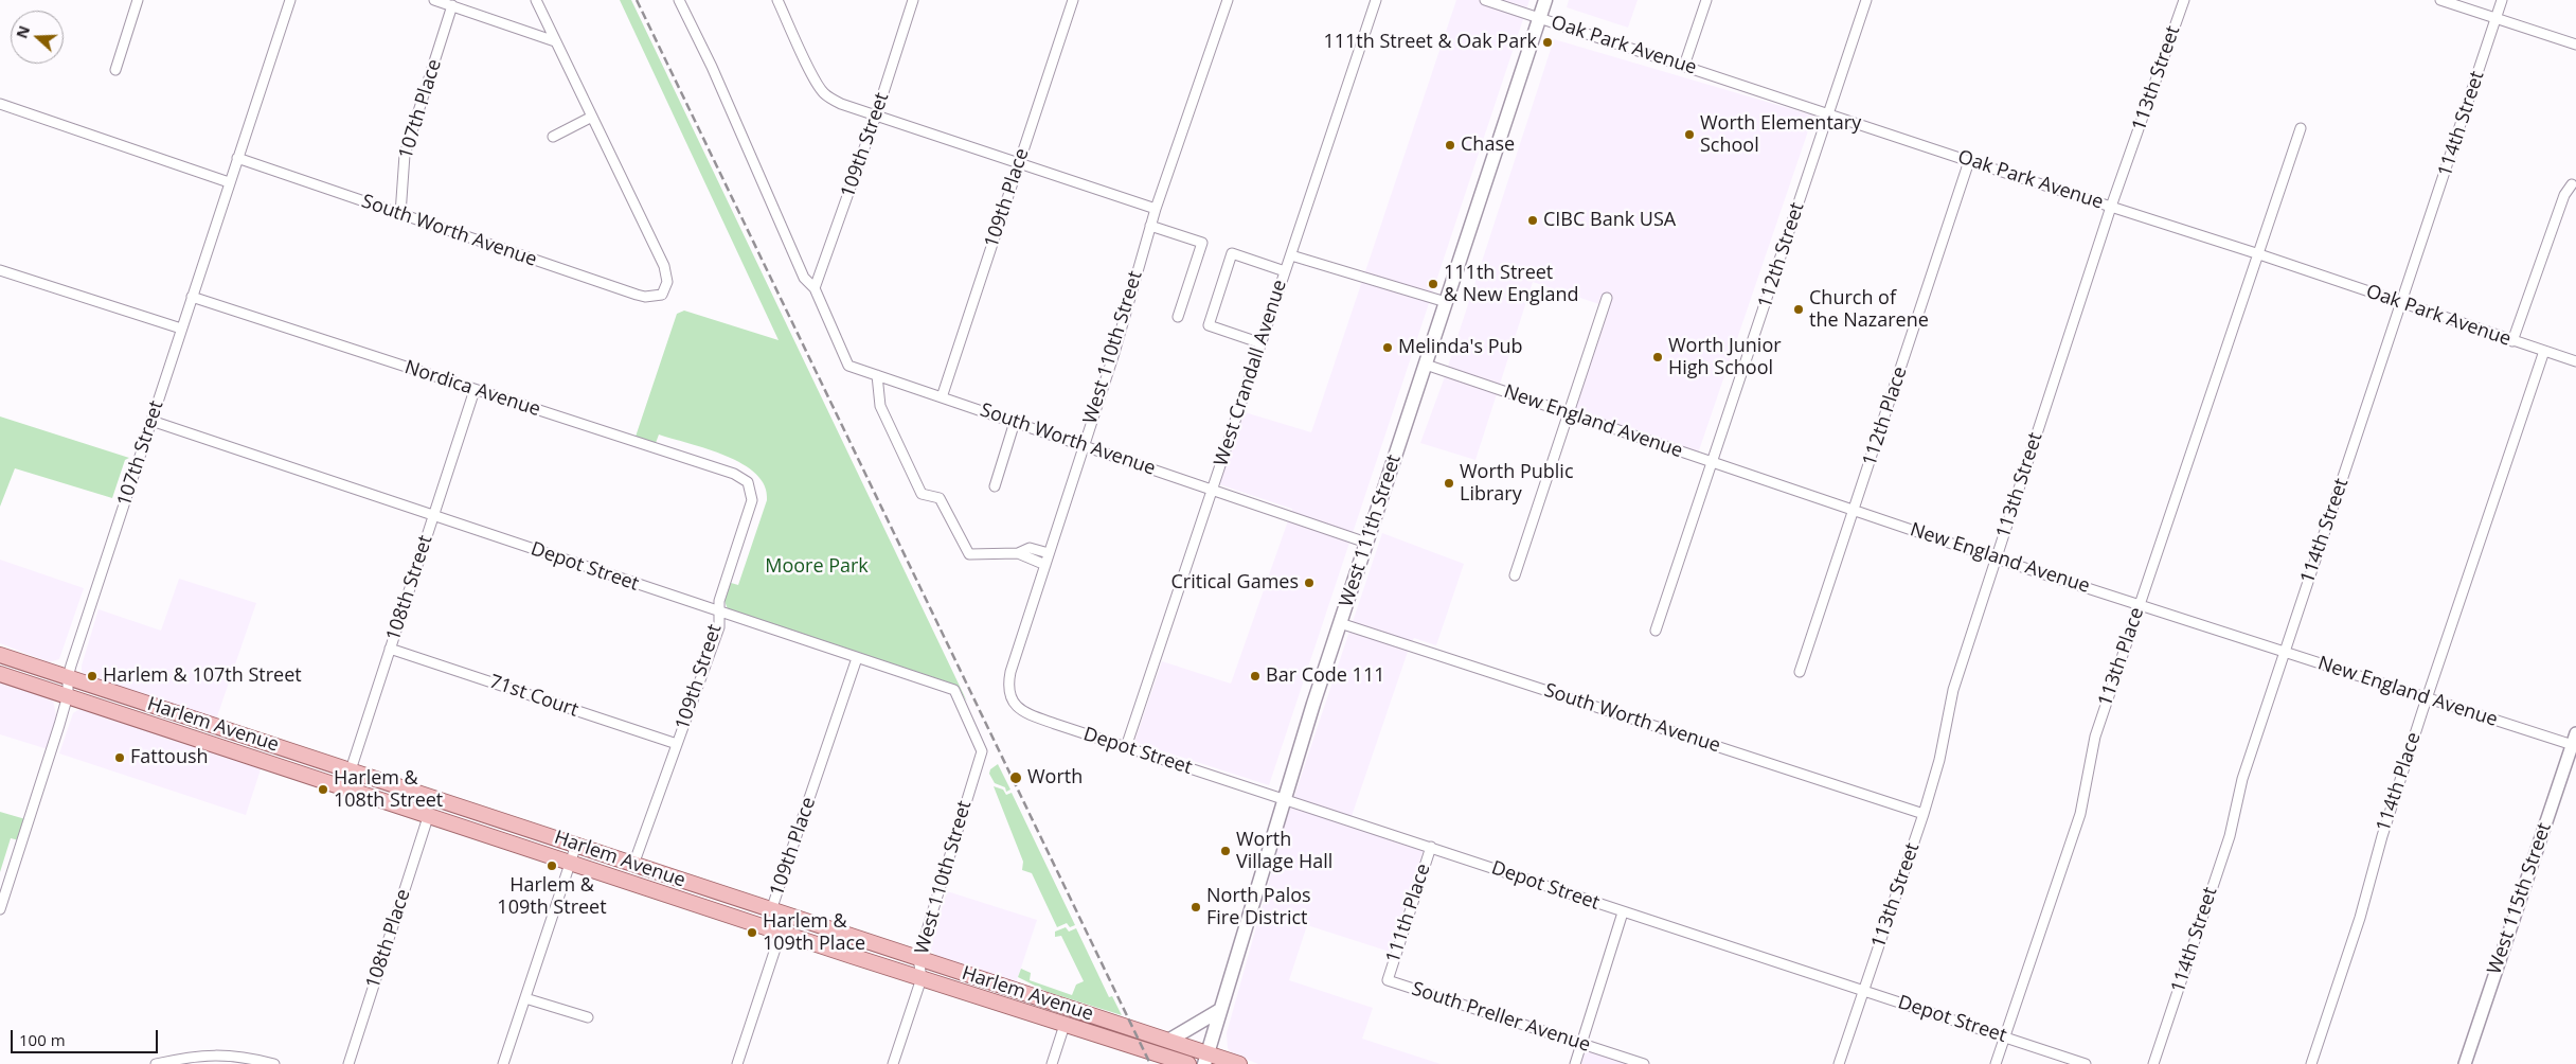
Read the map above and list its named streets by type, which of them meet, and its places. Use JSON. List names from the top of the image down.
{
  "streets": {
    "main road": ["West 111th Street", "Harlem Avenue"],
    "street": [
      "Oak Park Avenue",
      "113th Street",
      "107th Place",
      "114th Street",
      "109th Street",
      "109th Place",
      "South Worth Avenue",
      "112th Street",
      "West 110th Street",
      "West Crandall Avenue",
      "Nordica Avenue",
      "112th Place",
      "New England Avenue",
      "107th Street",
      "Depot Street",
      "108th Street",
      "113th Place",
      "71st Court",
      "114th Place",
      "West 115th Street",
      "111th Place",
      "108th Place",
      "South Preller Avenue"
    ]
  },
  "crossings": [
    ["Oak Park Avenue", "113th Street"],
    ["Oak Park Avenue", "114th Street"],
    ["Oak Park Avenue", "112th Street"],
    ["Oak Park Avenue", "112th Place"],
    ["Oak Park Avenue", "West 111th Street"],
    ["Oak Park Avenue", "113th Place"],
    ["Oak Park Avenue", "114th Place"],
    ["113th Street", "South Worth Avenue"],
    ["113th Street", "New England Avenue"],
    ["113th Street", "Depot Street"],
    ["107th Place", "South Worth Avenue"],
    ["114th Street", "New England Avenue"],
    ["109th Street", "South Worth Avenue"],
    ["109th Street", "Nordica Avenue"],
    ["109th Street", "Depot Street"],
    ["109th Street", "71st Court"],
    ["109th Street", "Harlem Avenue"],
    ["109th Place", "South Worth Avenue"],
    ["109th Place", "Depot Street"],
    ["109th Place", "Harlem Avenue"],
    ["South Worth Avenue", "West 110th Street"],
    ["South Worth Avenue", "West Crandall Avenue"],
    ["South Worth Avenue", "107th Street"],
    ["South Worth Avenue", "West 111th Street"],
    ["112th Street", "New England Avenue"],
    ["West 110th Street", "Depot Street"],
    ["West 110th Street", "Harlem Avenue"],
    ["West Crandall Avenue", "Depot Street"],
    ["Nordica Avenue", "107th Street"],
    ["Nordica Avenue", "108th Street"],
    ["112th Place", "New England Avenue"],
    ["New England Avenue", "West 111th Street"],
    ["New England Avenue", "113th Place"],
    ["New England Avenue", "114th Place"],
    ["New England Avenue", "West 115th Street"],
    ["107th Street", "Depot Street"],
    ["107th Street", "Harlem Avenue"],
    ["West 111th Street", "Depot Street"],
    ["West 111th Street", "Harlem Avenue"],
    ["Depot Street", "108th Street"],
    ["Depot Street", "113th Place"],
    ["Depot Street", "111th Place"],
    ["108th Street", "71st Court"],
    ["108th Street", "Harlem Avenue"],
    ["Harlem Avenue", "108th Place"],
    ["111th Place", "South Preller Avenue"]
  ],
  "parks": ["Moore Park"],
  "places": [
    "111th Street & Oak Park",
    "Worth Elementary School",
    "Chase",
    "CIBC Bank USA",
    "111th Street & New England",
    "Church of the Nazarene",
    "Melinda's Pub",
    "Worth Junior High School",
    "Worth Public Library",
    "Critical Games",
    "Harlem & 107th Street",
    "Bar Code 111",
    "Fattoush",
    "Worth",
    "Harlem & 108th Street",
    "Worth Village Hall",
    "Harlem & 109th Street",
    "North Palos Fire District",
    "Harlem & 109th Place"
  ],
  "scale_bar": "100 m",
  "north": "left"
}
